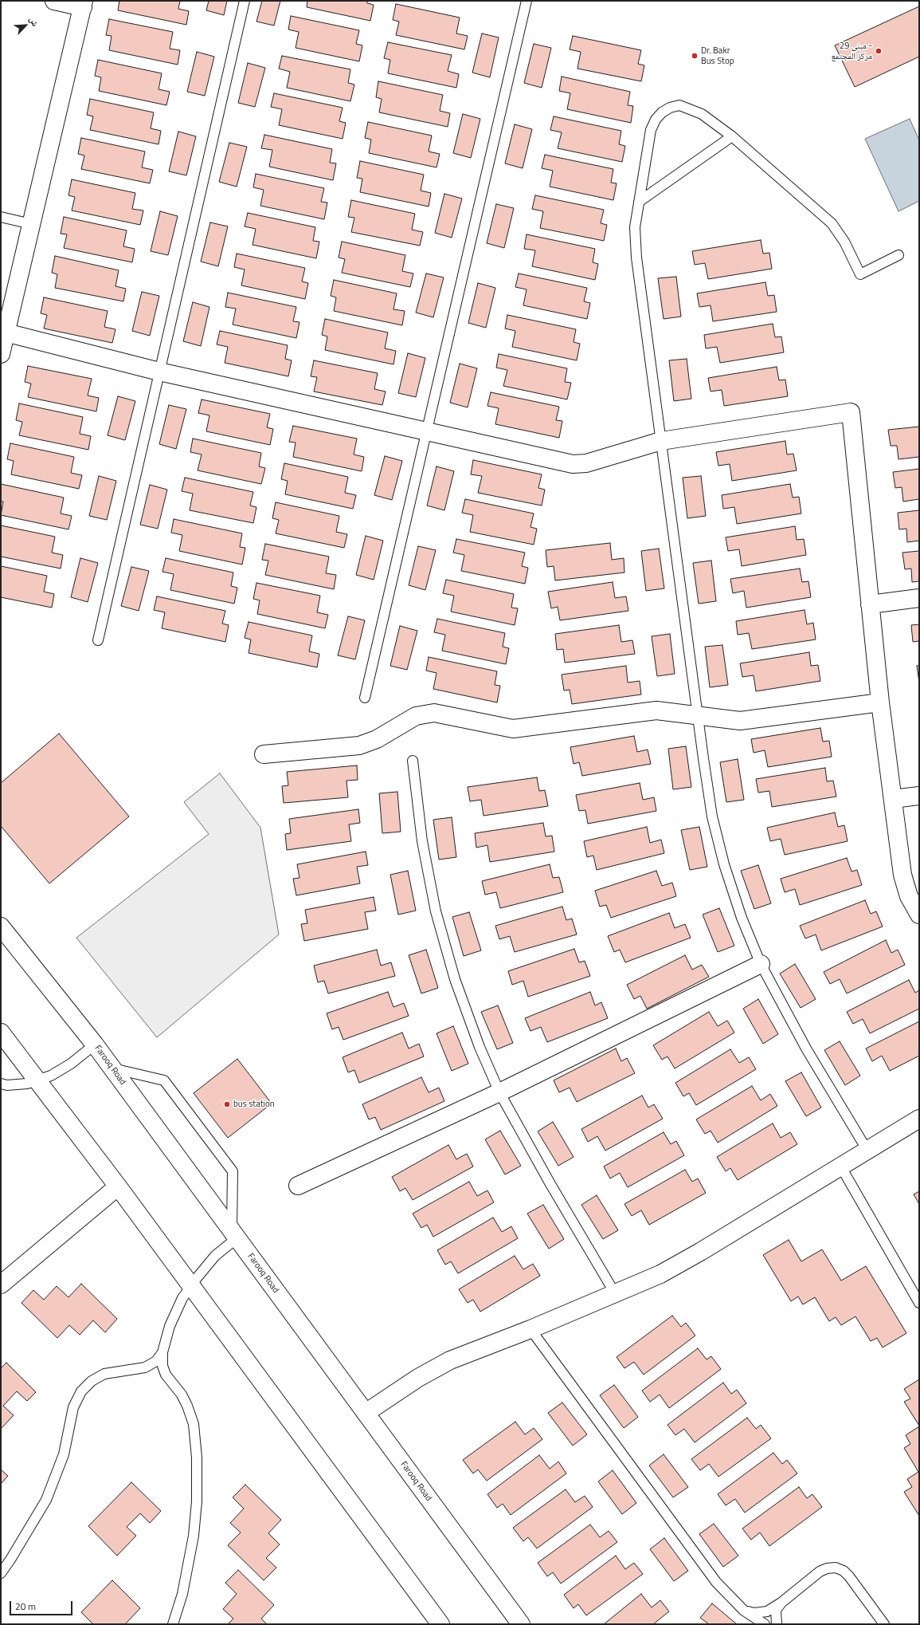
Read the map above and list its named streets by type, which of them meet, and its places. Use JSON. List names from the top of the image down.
{
  "streets": {
    "street": ["Farooq Road"]
  },
  "places": ["مبنى 29 - مركز المجتمع", "Dr. Bakr Bus Stop", "bus station"],
  "scale_bar": "20 m",
  "north": "top right"
}
